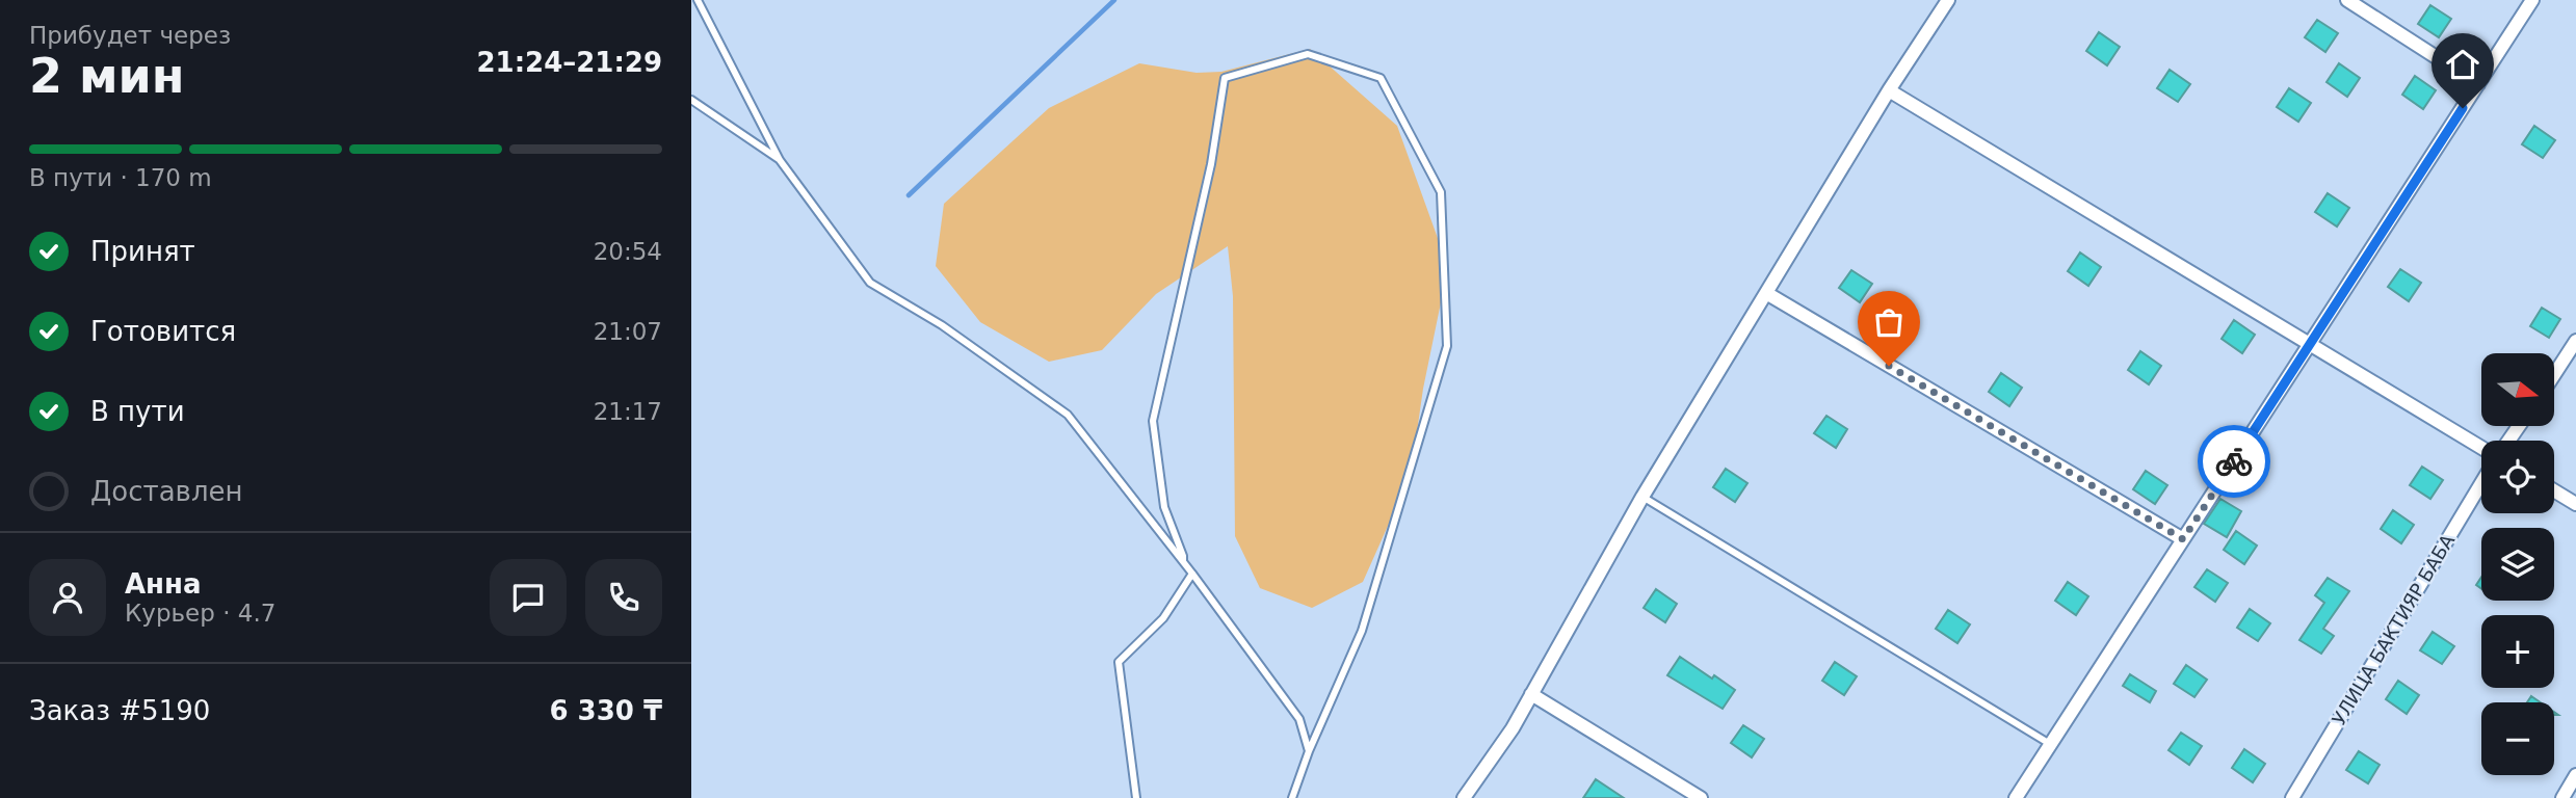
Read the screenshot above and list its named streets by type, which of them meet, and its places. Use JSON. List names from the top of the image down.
{
  "streets": {
    "street": ["УЛИЦА БАКТИЯР БАБА"]
  },
  "north": "right",
  "page": {
    "heading": ["2 мин", "Прибудет через", "21:24–21:29"],
    "panel": [
      "Анна",
      "Курьер · 4.7",
      "Заказ #5190",
      "6 330 ₸"
    ],
    "bar": "В пути · 170 m",
    "list": [
      ["Принят", "20:54"],
      ["Готовится", "21:07"],
      ["В пути", "21:17"],
      "Доставлен"
    ],
    "map_buttons": ["+", "−"]
  }
}
